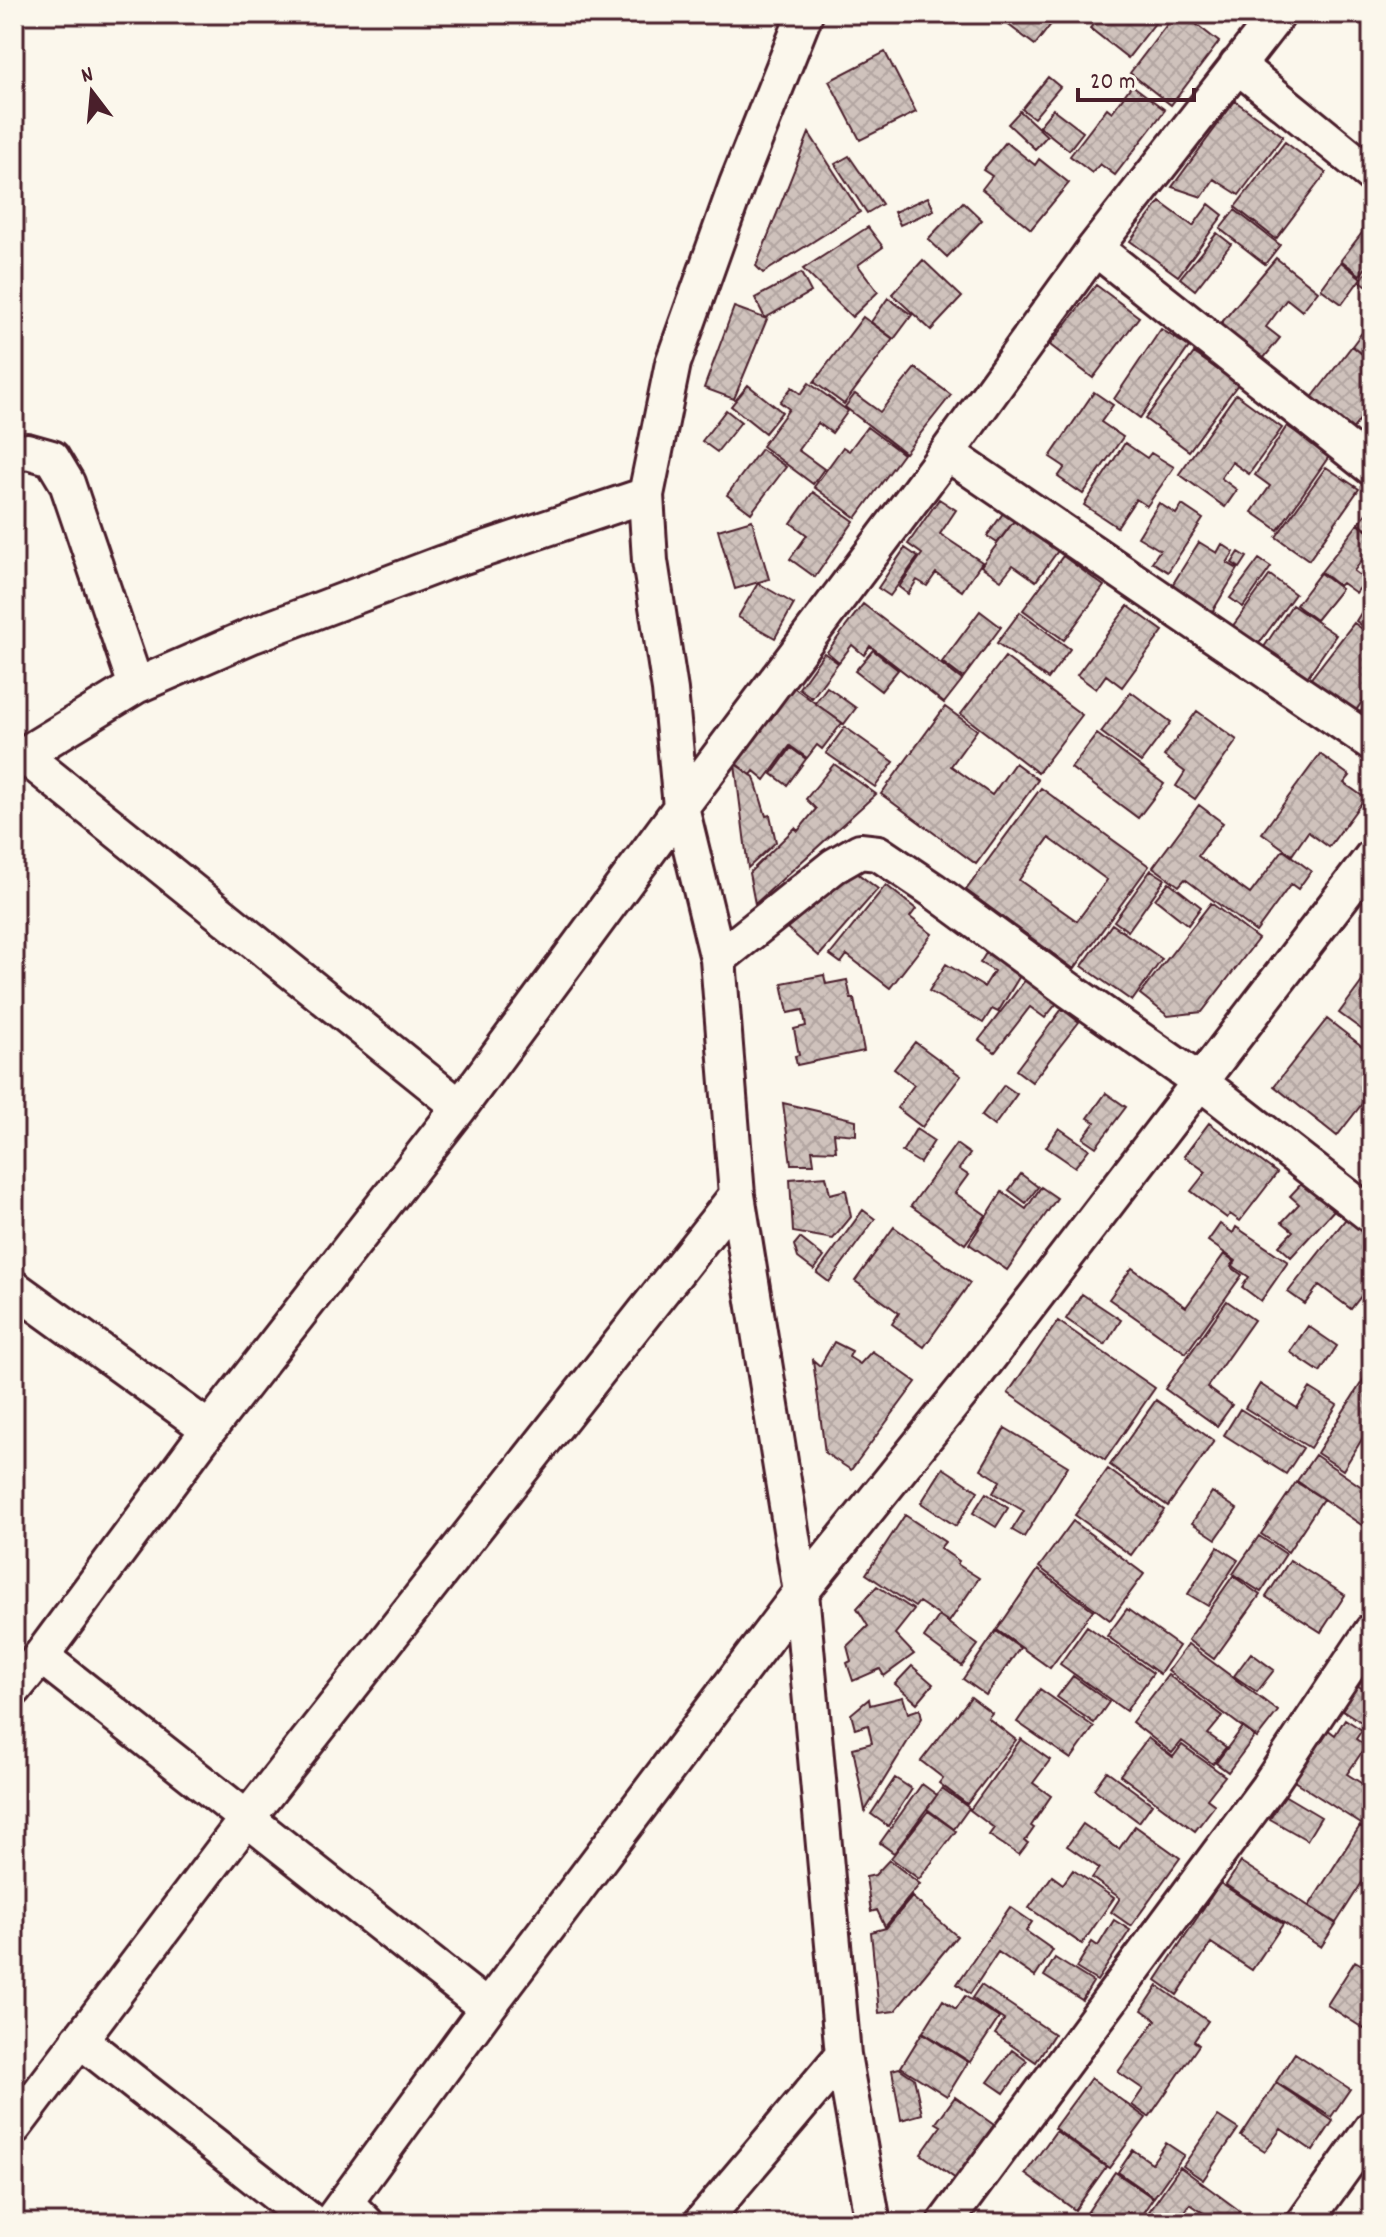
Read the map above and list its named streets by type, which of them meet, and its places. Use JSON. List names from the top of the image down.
{
  "scale_bar": "20 m",
  "north": "top"
}
